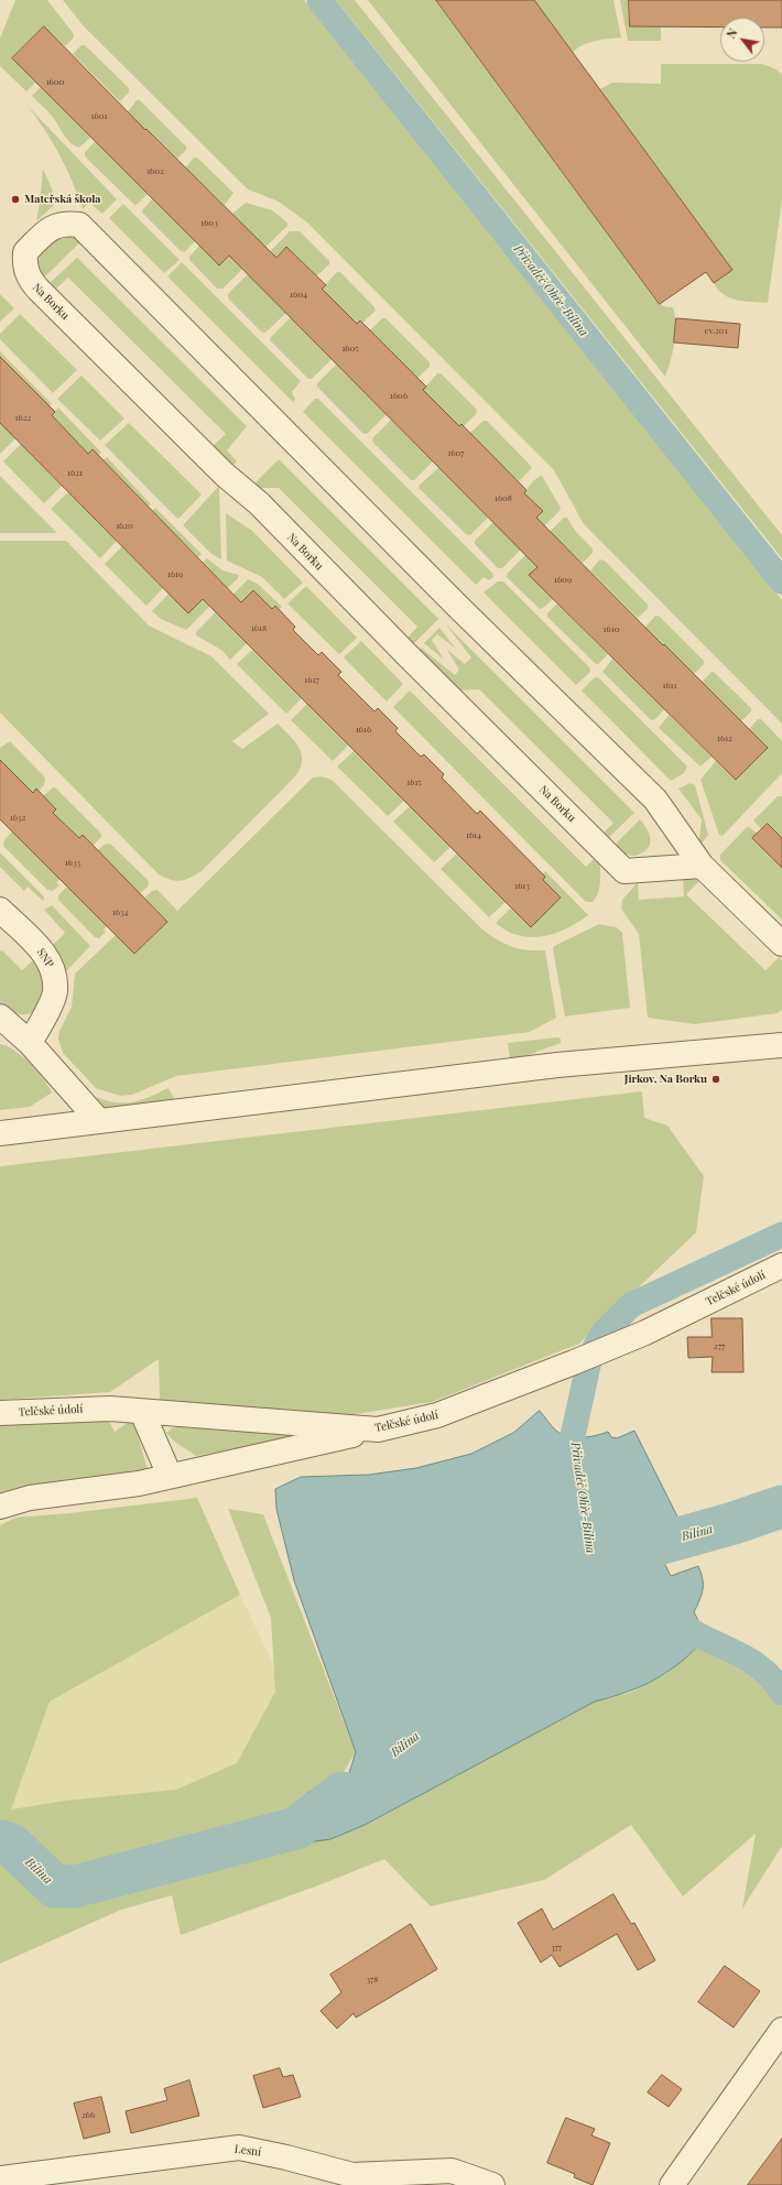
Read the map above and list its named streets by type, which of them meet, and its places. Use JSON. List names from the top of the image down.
{
  "streets": {
    "street": [
      "Na Borku",
      "SNP",
      "Telčské údolí",
      "Lesní"
    ]
  },
  "water": ["Přivaděč Ohře-Bílina", "Bílina"],
  "places": ["Mateřská škola", "Jirkov, Na Borku"],
  "house_numbers": [
    "1600",
    "1601",
    "1602",
    "1603",
    "1604",
    "ev.201",
    "1605",
    "1606",
    "1622",
    "1607",
    "1621",
    "1608",
    "1620",
    "1619",
    "1609",
    "1618",
    "1610",
    "1617",
    "1611",
    "1616",
    "1612",
    "1615",
    "1632",
    "1614",
    "1633",
    "1613",
    "1634",
    "277",
    "377",
    "378",
    "266"
  ],
  "north": "top left"
}
